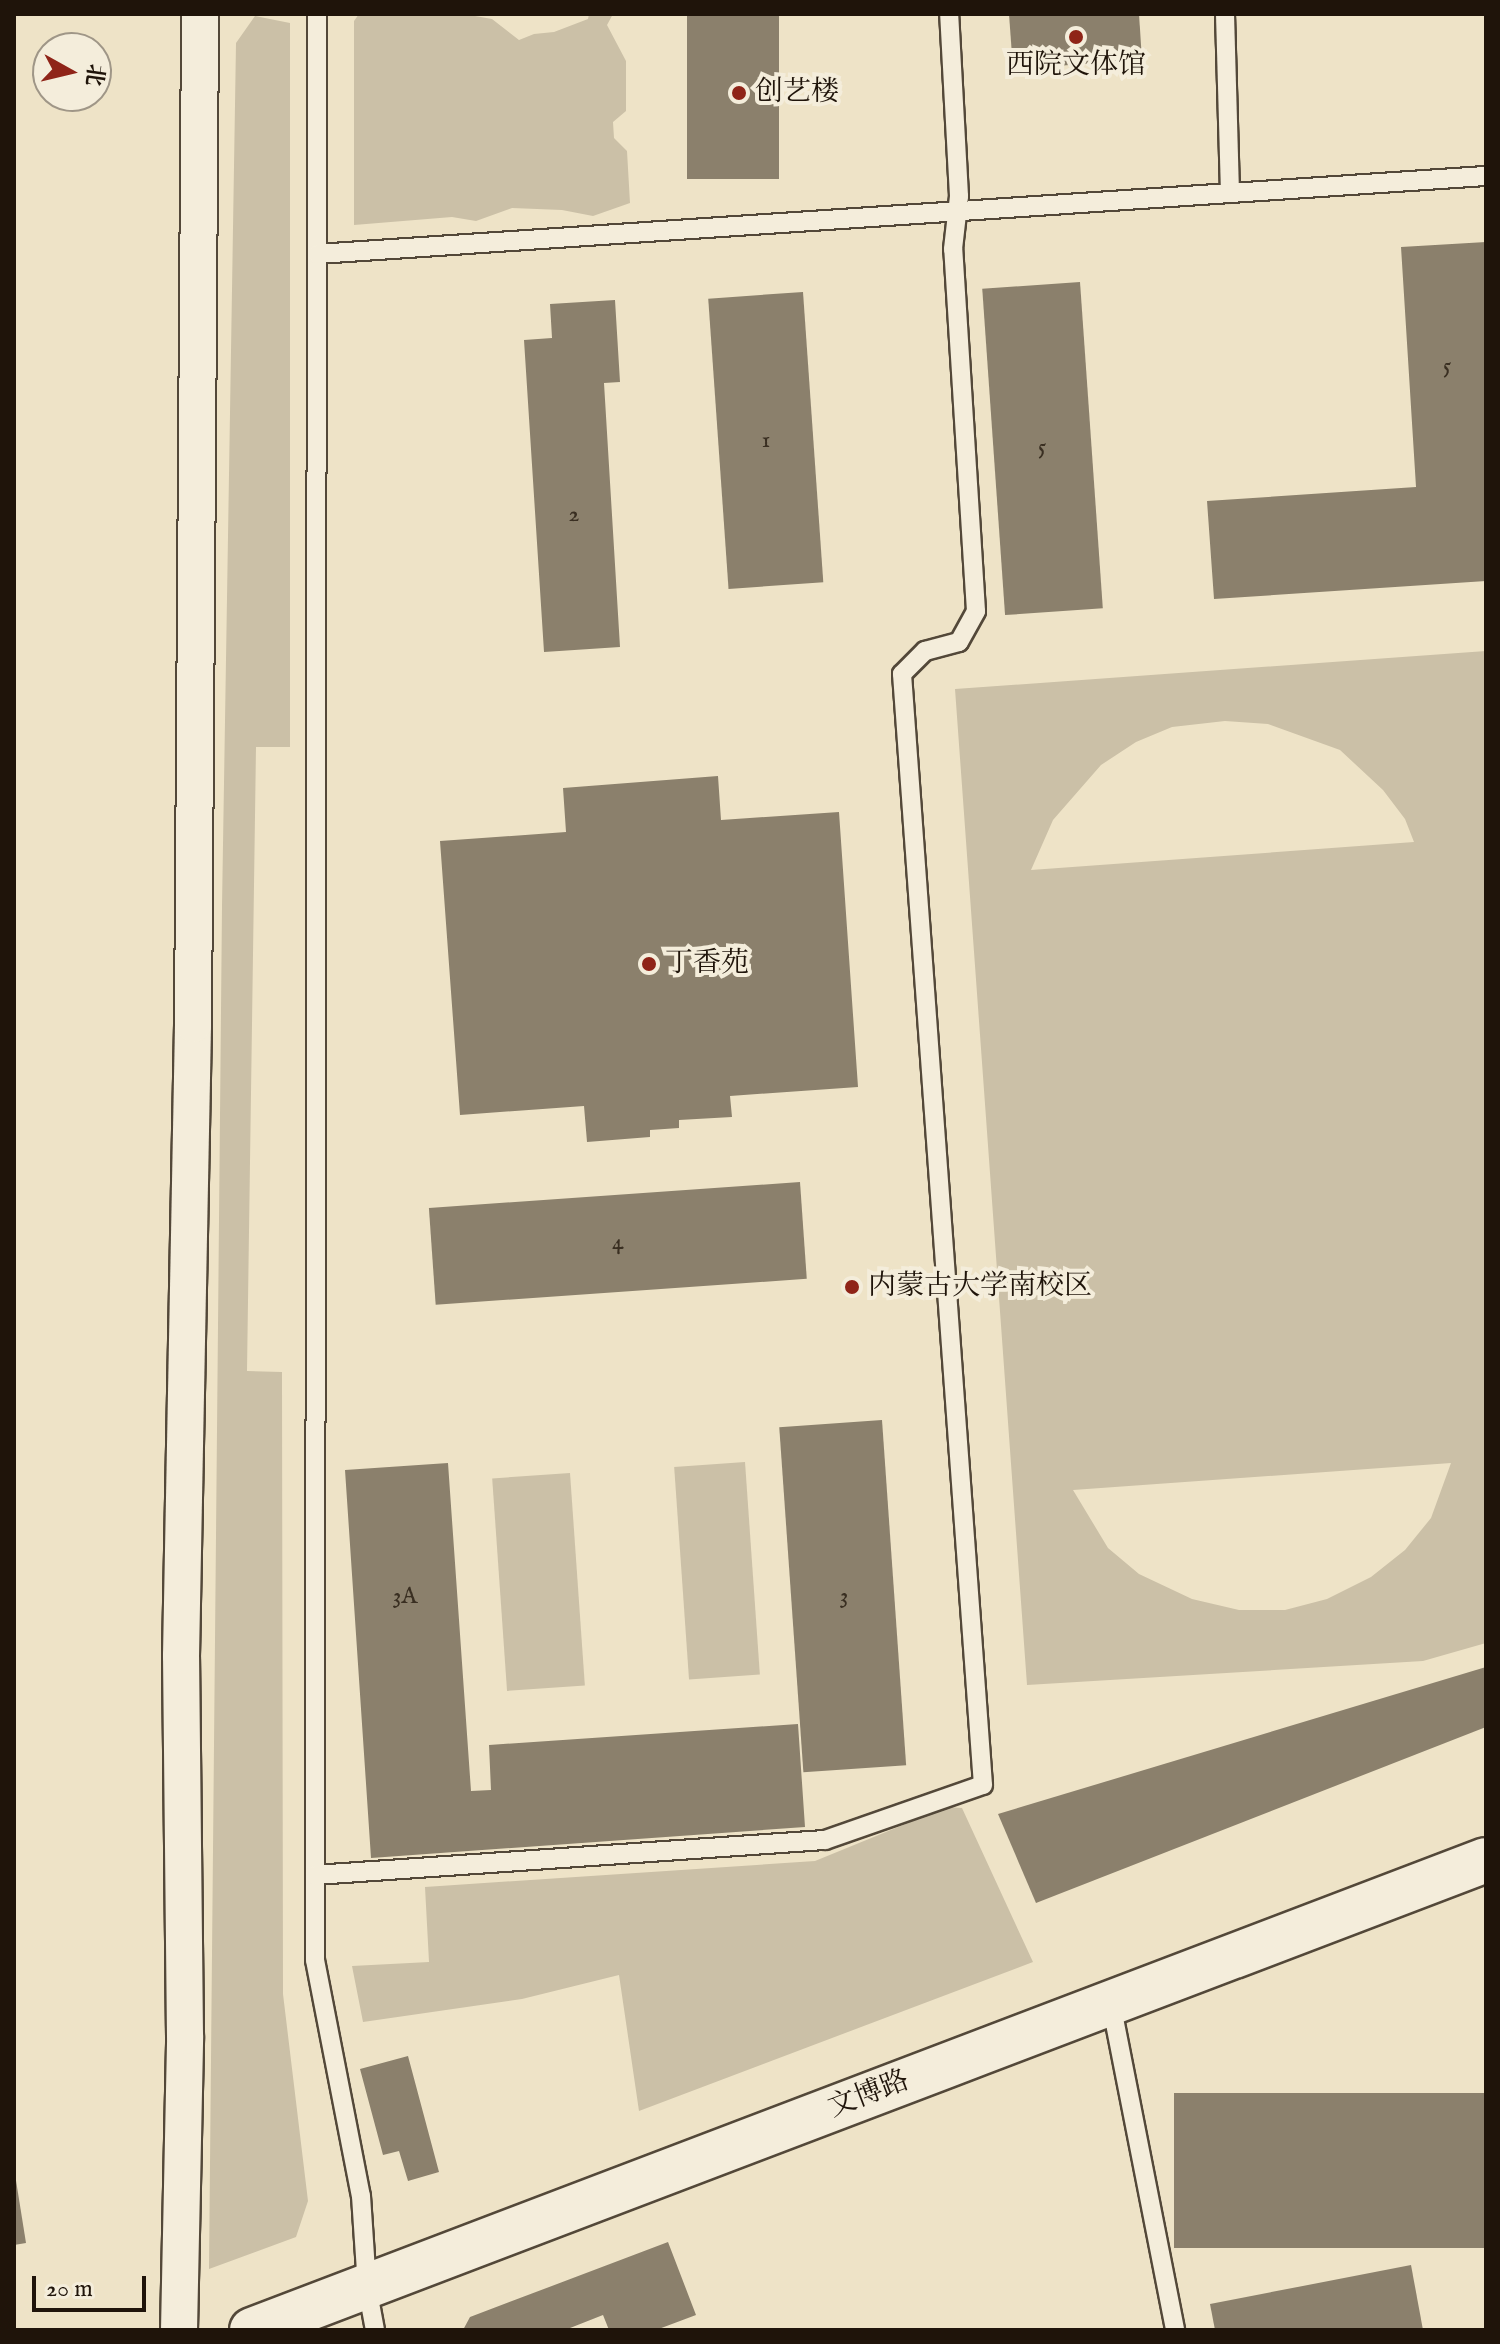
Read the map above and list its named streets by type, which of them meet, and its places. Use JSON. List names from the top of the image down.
{
  "streets": {
    "street": ["文博路"]
  },
  "places": [
    "西院文体馆",
    "创艺楼",
    "丁香苑",
    "内蒙古大学南校区"
  ],
  "house_numbers": [
    "5",
    "1",
    "5",
    "2",
    "4",
    "3A",
    "3"
  ],
  "scale_bar": "20 m",
  "north": "right"
}
